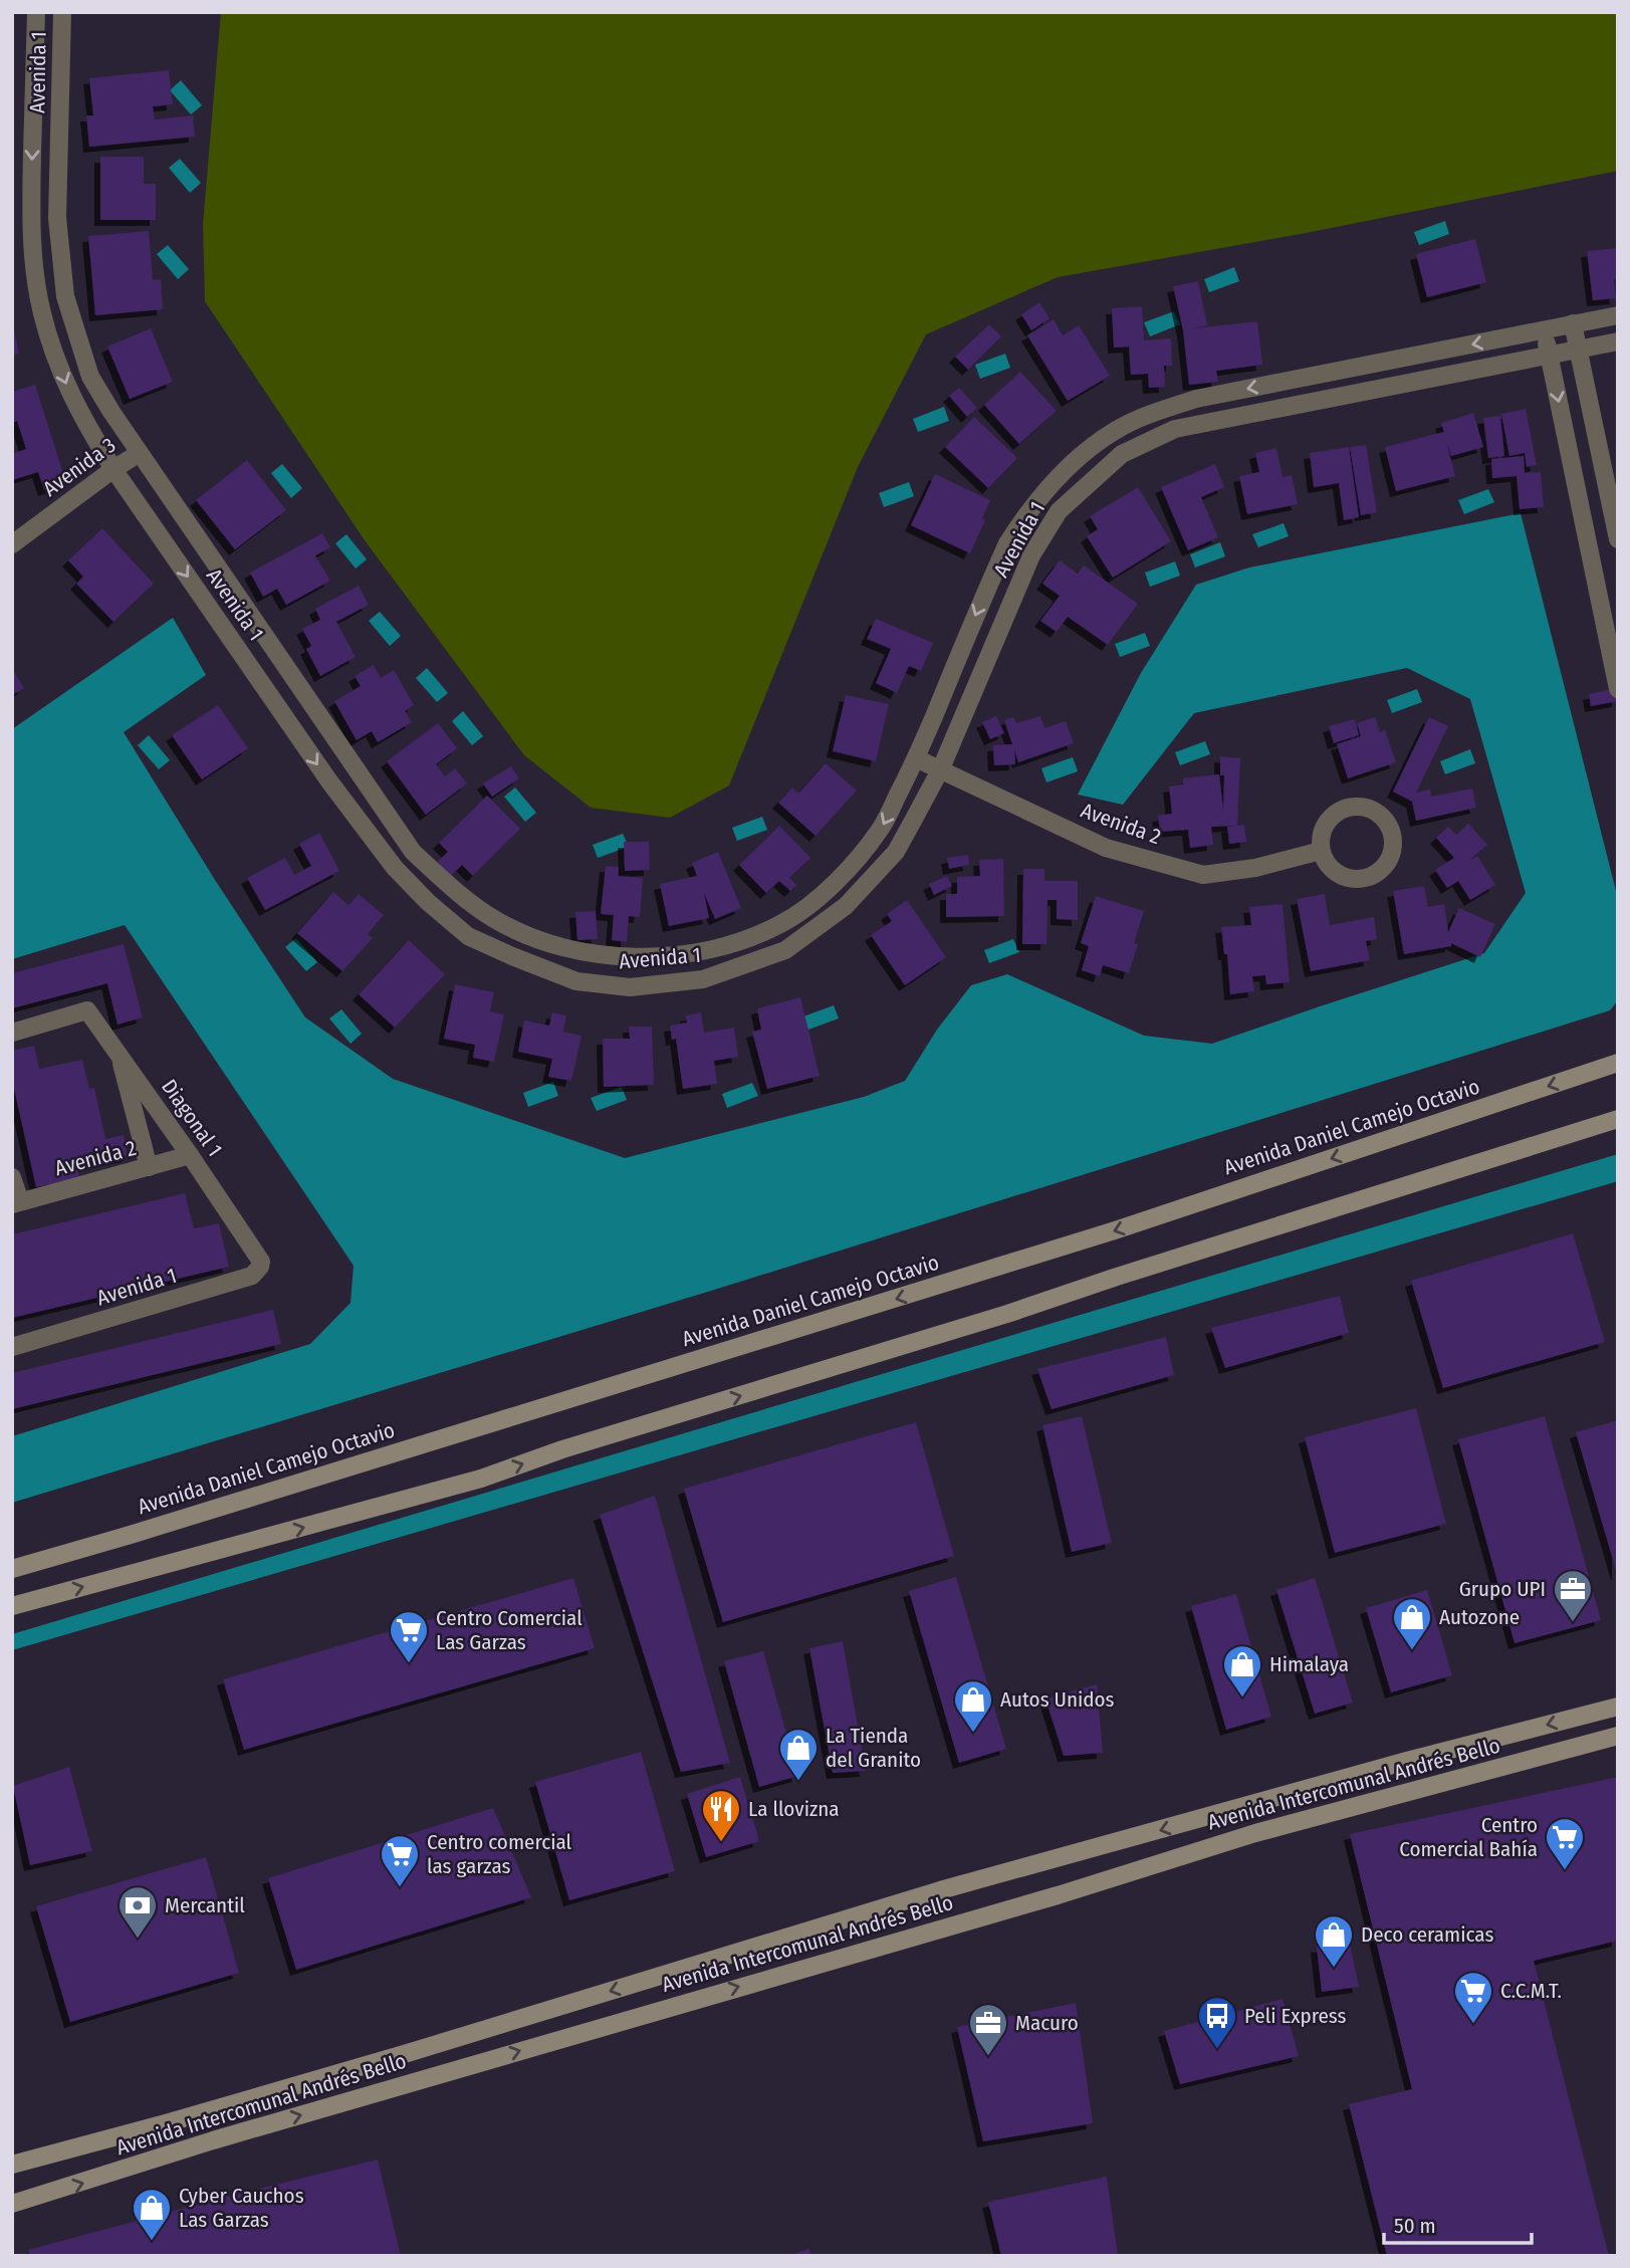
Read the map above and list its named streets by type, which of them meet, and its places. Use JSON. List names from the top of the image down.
{
  "streets": {
    "main road": ["Avenida Daniel Camejo Octavio", "Avenida Intercomunal Andrés Bello"],
    "street": [
      "Avenida 1",
      "Avenida 3",
      "Avenida 2",
      "Diagonal 1"
    ]
  },
  "crossings": [
    ["Avenida 1", "Avenida 3"],
    ["Avenida 1", "Avenida 2"],
    ["Avenida 1", "Diagonal 1"],
    ["Avenida 2", "Diagonal 1"]
  ],
  "places": {
    "office": ["Grupo UPI", "Macuro"],
    "shop": [
      "Autozone",
      "Himalaya",
      "Autos Unidos",
      "La Tienda del Granito",
      "Deco ceramicas",
      "Cyber Cauchos Las Garzas"
    ],
    "supermarket": [
      "Centro Comercial Las Garzas",
      "Centro Comercial Bahía",
      "Centro comercial las garzas",
      "C.C.M.T."
    ],
    "restaurant": ["La llovizna"],
    "bank": ["Mercantil"],
    "bus stop": ["Peli Express"]
  },
  "scale_bar": "50 m"
}
